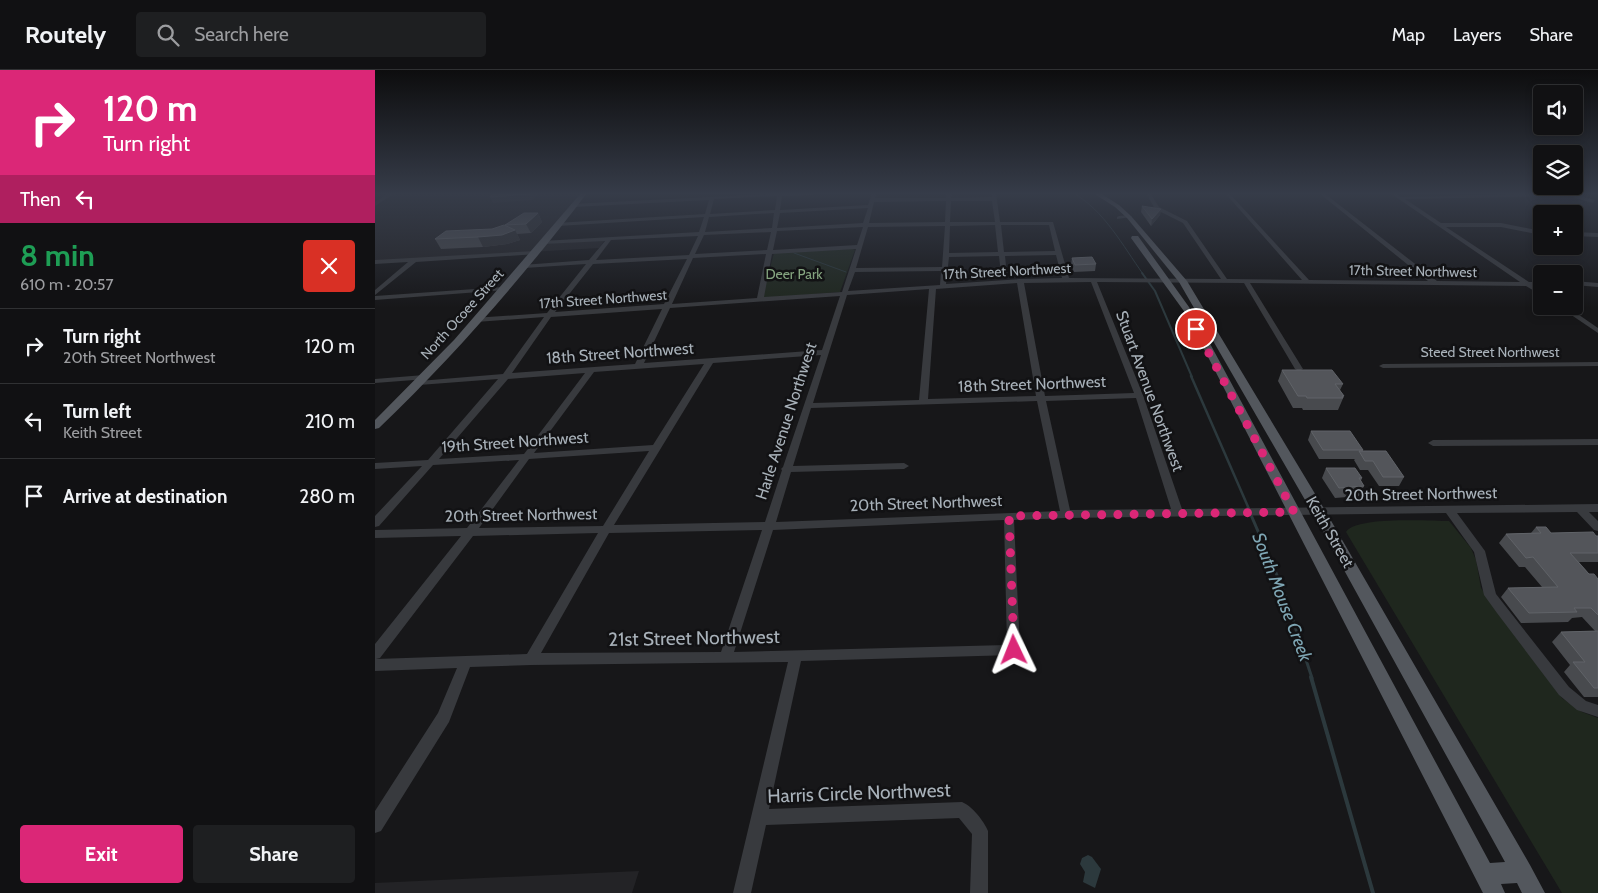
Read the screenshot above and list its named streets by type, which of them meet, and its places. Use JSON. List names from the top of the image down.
{
  "streets": {
    "main road": ["North Ocoee Street", "Keith Street"],
    "street": [
      "17th Street Northwest",
      "Steed Street Northwest",
      "18th Street Northwest",
      "Stuart Avenue Northwest",
      "Harle Avenue Northwest",
      "19th Street Northwest",
      "20th Street Northwest",
      "21st Street Northwest",
      "Harris Circle Northwest"
    ]
  },
  "crossings": [
    ["17th Street Northwest", "North Ocoee Street"],
    ["17th Street Northwest", "Stuart Avenue Northwest"],
    ["17th Street Northwest", "Harle Avenue Northwest"],
    ["17th Street Northwest", "Keith Street"],
    ["North Ocoee Street", "18th Street Northwest"],
    ["18th Street Northwest", "Stuart Avenue Northwest"],
    ["18th Street Northwest", "Harle Avenue Northwest"],
    ["Stuart Avenue Northwest", "20th Street Northwest"],
    ["Harle Avenue Northwest", "20th Street Northwest"],
    ["Harle Avenue Northwest", "21st Street Northwest"],
    ["20th Street Northwest", "Keith Street"],
    ["20th Street Northwest", "21st Street Northwest"]
  ],
  "water": ["South Mouse Creek"],
  "parks": ["Deer Park"],
  "page": {
    "header": "Routely",
    "search": "Search here",
    "nav": ["Map", "Layers", "Share"],
    "turn": ["120 m", "Turn right"],
    "map_buttons": ["+", "−"],
    "then": "Then",
    "heading": ["8 min", "610 m · 20:57"],
    "list": [
      {
        "name": "Turn right",
        "note": "20th Street Northwest",
        "value": "120 m"
      },
      {
        "name": "Turn left",
        "note": "Keith Street",
        "value": "210 m"
      },
      {
        "name": "Arrive at destination",
        "value": "280 m"
      }
    ],
    "buttons": ["Exit", "Share"]
  }
}
